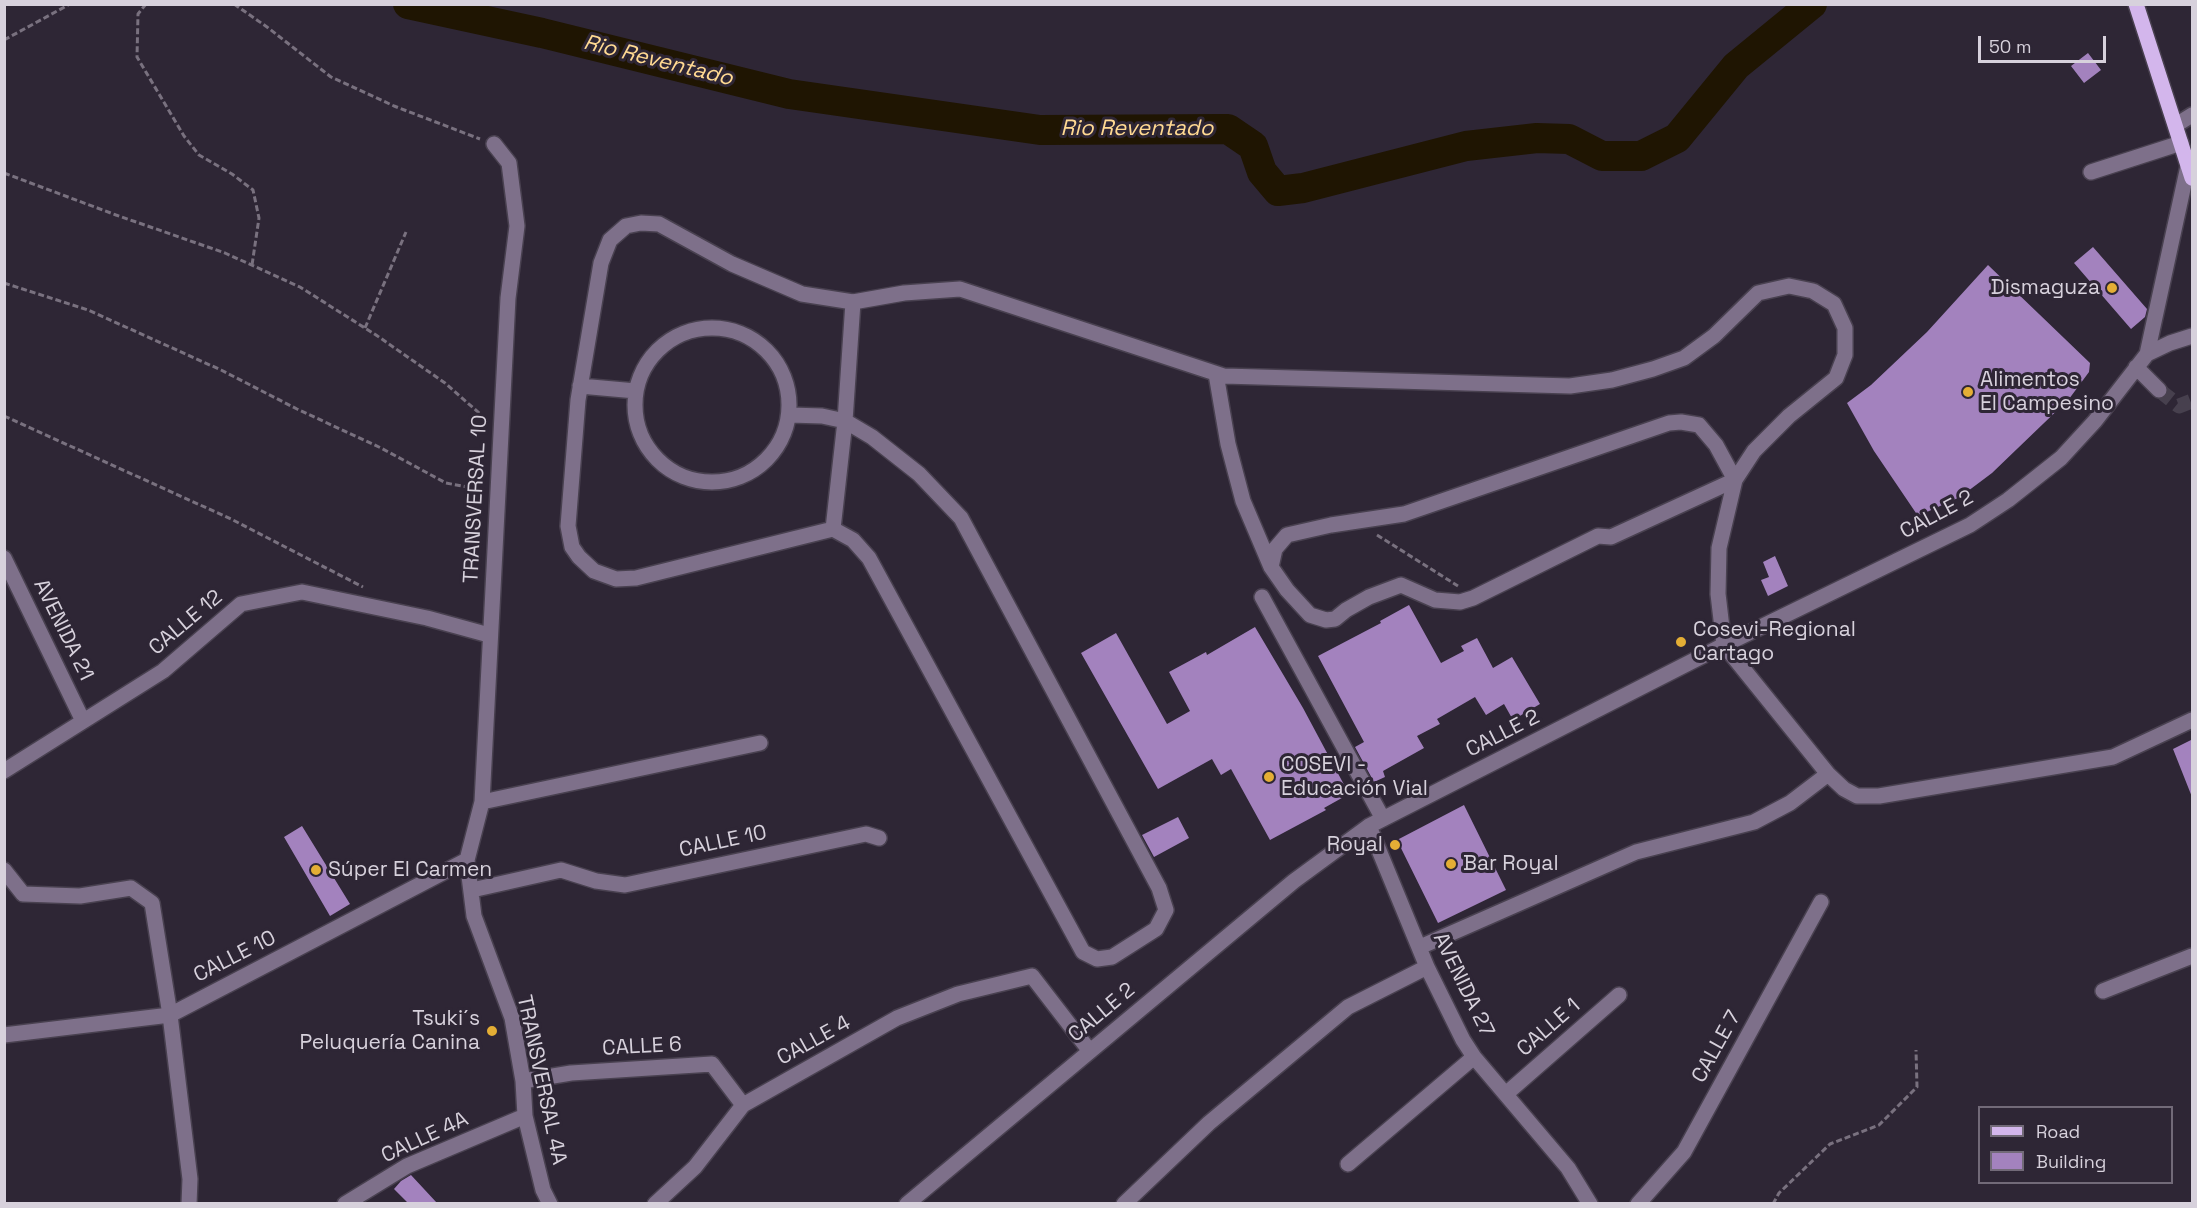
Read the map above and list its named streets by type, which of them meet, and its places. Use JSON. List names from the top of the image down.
{
  "streets": {
    "street": [
      "TRANSVERSAL 10",
      "CALLE 2",
      "CALLE 12",
      "AVENIDA 21",
      "CALLE 10",
      "AVENIDA 27",
      "CALLE 1",
      "CALLE 4",
      "CALLE 6",
      "CALLE 7",
      "TRANSVERSAL 4A",
      "CALLE 4A"
    ]
  },
  "crossings": [
    ["TRANSVERSAL 10", "CALLE 12"],
    ["TRANSVERSAL 10", "CALLE 10"],
    ["TRANSVERSAL 10", "TRANSVERSAL 4A"],
    ["CALLE 2", "AVENIDA 27"],
    ["CALLE 2", "CALLE 4"],
    ["CALLE 12", "AVENIDA 21"],
    ["CALLE 10", "TRANSVERSAL 4A"],
    ["AVENIDA 27", "CALLE 1"],
    ["CALLE 4", "CALLE 6"],
    ["CALLE 6", "TRANSVERSAL 4A"],
    ["TRANSVERSAL 4A", "CALLE 4A"]
  ],
  "water": ["Rio Reventado"],
  "places": [
    "Dismaguza",
    "Alimentos El Campesino",
    "Cosevi-Regional Cartago",
    "COSEVI - Educación Vial",
    "Royal",
    "Bar Royal",
    "Súper El Carmen",
    "Tsuki´s Peluquería Canina"
  ],
  "legend": ["Road", "Building"],
  "scale_bar": "50 m"
}
